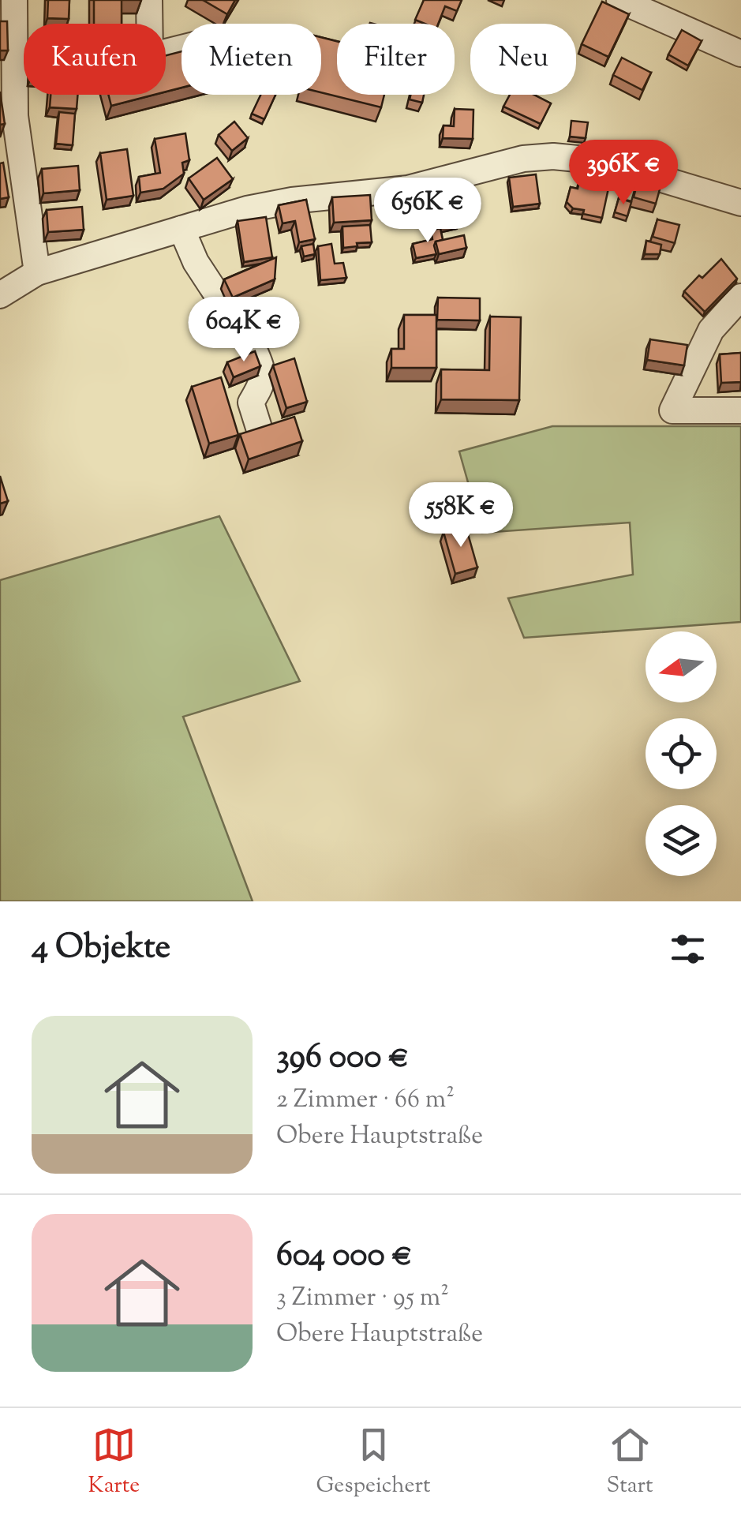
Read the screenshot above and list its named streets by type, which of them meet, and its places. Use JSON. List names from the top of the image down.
{
  "north": "left",
  "page": {
    "chip": [
      "Kaufen",
      "Mieten",
      "Filter",
      "Neu"
    ],
    "price": [
      "396K €",
      "656K €",
      "604K €",
      "558K €"
    ],
    "heading": "4 Objekte",
    "list": [
      {
        "name": "396 000 €",
        "note": "2 Zimmer · 66 m² · Obere Hauptstraße"
      },
      {
        "name": "604 000 €",
        "note": "3 Zimmer · 95 m² · Obere Hauptstraße"
      }
    ],
    "tabs": ["Karte", "Gespeichert", "Start"]
  }
}
